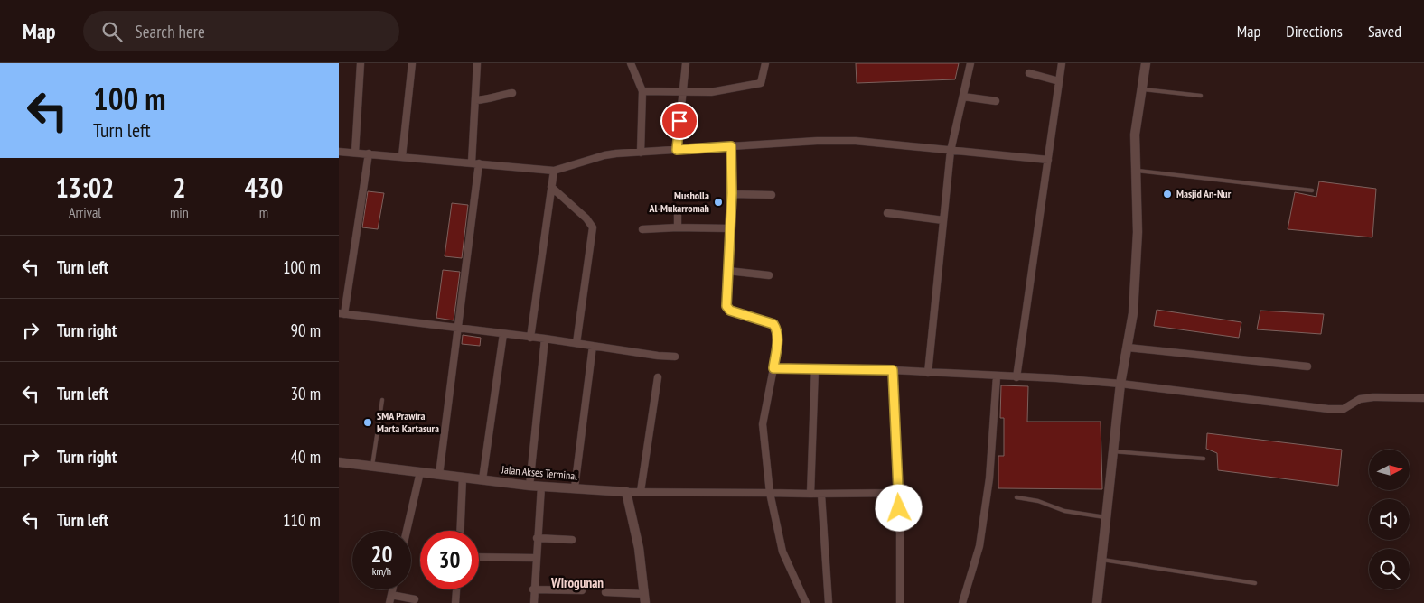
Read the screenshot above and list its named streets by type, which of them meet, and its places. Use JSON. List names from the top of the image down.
{
  "streets": {
    "street": ["Jalan Akses Terminal"]
  },
  "districts": ["Wirogunan"],
  "places": ["Masjid An-Nur", "Musholla Al-Mukarromah", "SMA Prawira Marta Kartasura"],
  "north": "right",
  "page": {
    "header": "Map",
    "search": "Search here",
    "nav": ["Map", "Directions", "Saved"],
    "turn": ["100 m", "Turn left"],
    "eta": [
      "13:02",
      "Arrival",
      "2",
      "min",
      "430",
      "m"
    ],
    "list": [
      {
        "name": "Turn left",
        "value": "100 m"
      },
      {
        "name": "Turn right",
        "value": "90 m"
      },
      {
        "name": "Turn left",
        "value": "30 m"
      },
      {
        "name": "Turn right",
        "value": "40 m"
      },
      {
        "name": "Turn left",
        "value": "110 m"
      }
    ],
    "speed": "20 km/h",
    "limit": "30"
  }
}
